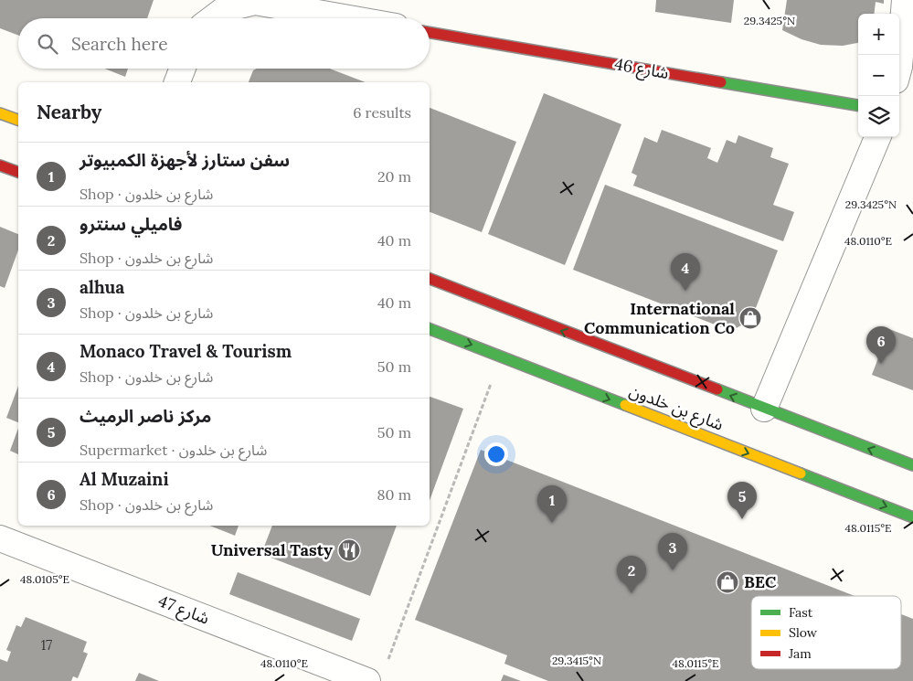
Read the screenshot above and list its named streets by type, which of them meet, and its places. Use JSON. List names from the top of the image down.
{
  "streets": {
    "street": ["شارع 46", "شارع بن خلدون", "شارع 47"]
  },
  "places": {
    "shop": ["International Communication Co", "BEC"],
    "restaurant": ["Universal Tasty"]
  },
  "house_numbers": ["17"],
  "legend": ["Fast", "Slow", "Jam"],
  "page": {
    "map_buttons": ["+", "−"],
    "search": "Search here",
    "heading": ["Nearby", "6 results"],
    "list": [
      {
        "mark": "1",
        "name": "سفن ستارز لأجهزة الكمبيوتر",
        "note": "Shop · شارع بن خلدون",
        "value": "20 m"
      },
      {
        "mark": "2",
        "name": "فاميلي سنترو",
        "note": "Shop · شارع بن خلدون",
        "value": "40 m"
      },
      {
        "mark": "3",
        "name": "alhua",
        "note": "Shop · شارع بن خلدون",
        "value": "40 m"
      },
      {
        "mark": "4",
        "name": "Monaco Travel & Tourism",
        "note": "Shop · شارع بن خلدون",
        "value": "50 m"
      },
      {
        "mark": "5",
        "name": "مركز ناصر الرميث",
        "note": "Supermarket · شارع بن خلدون",
        "value": "50 m"
      },
      {
        "mark": "6",
        "name": "Al Muzaini",
        "note": "Shop · شارع بن خلدون",
        "value": "80 m"
      }
    ],
    "pins": [
      "4",
      "6",
      "5",
      "1",
      "3",
      "2"
    ]
  },
  "coordinates": [
    "29.3425°N",
    "48.0110°E",
    "48.0115°E",
    "48.0105°E",
    "29.3415°N"
  ]
}
